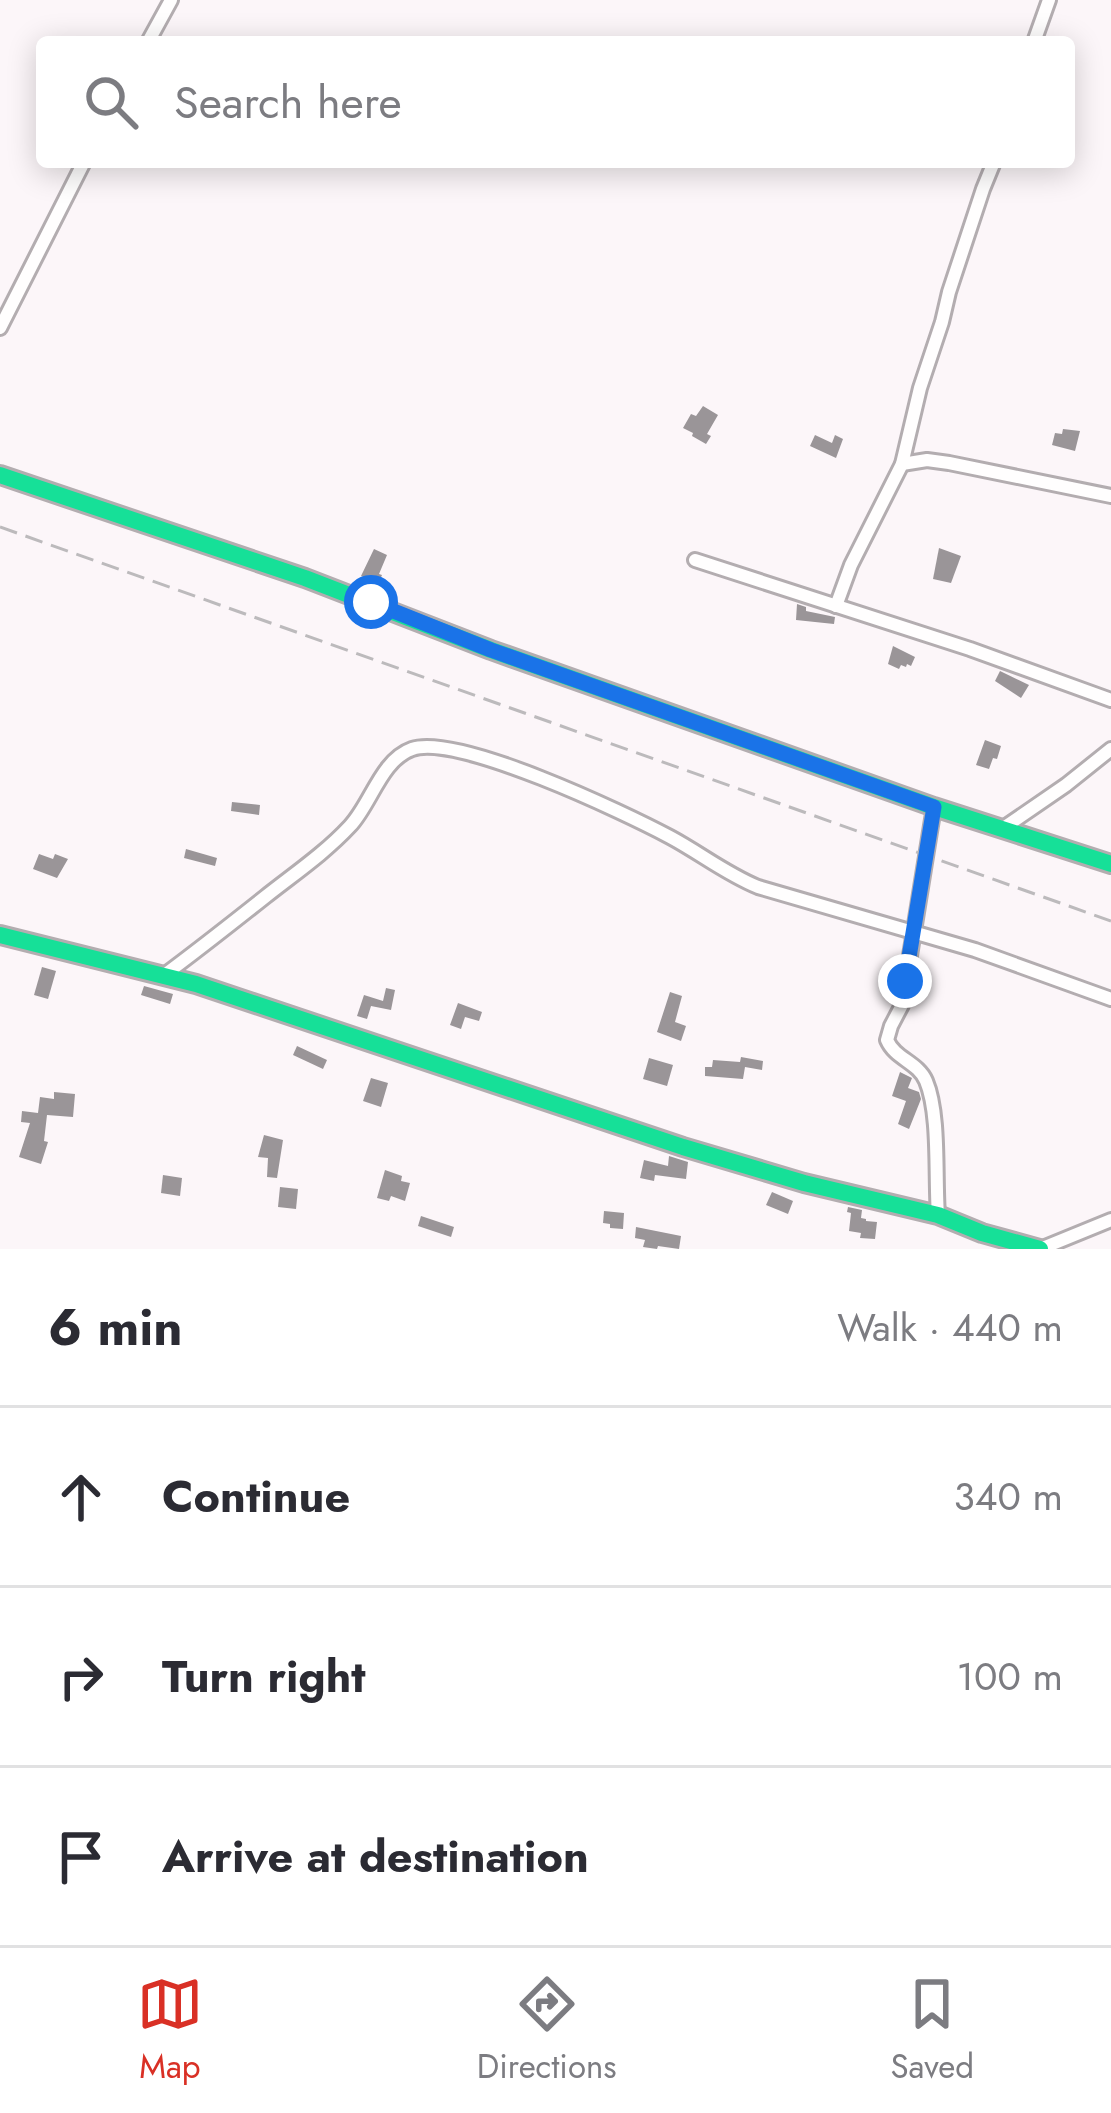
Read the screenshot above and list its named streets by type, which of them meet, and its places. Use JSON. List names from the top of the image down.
{
  "page": {
    "search": "Search here",
    "heading": ["6 min", "Walk · 440 m"],
    "list": [
      ["Continue", "340 m"],
      ["Turn right", "100 m"],
      "Arrive at destination"
    ],
    "nav": ["Map", "Directions", "Saved"]
  }
}
